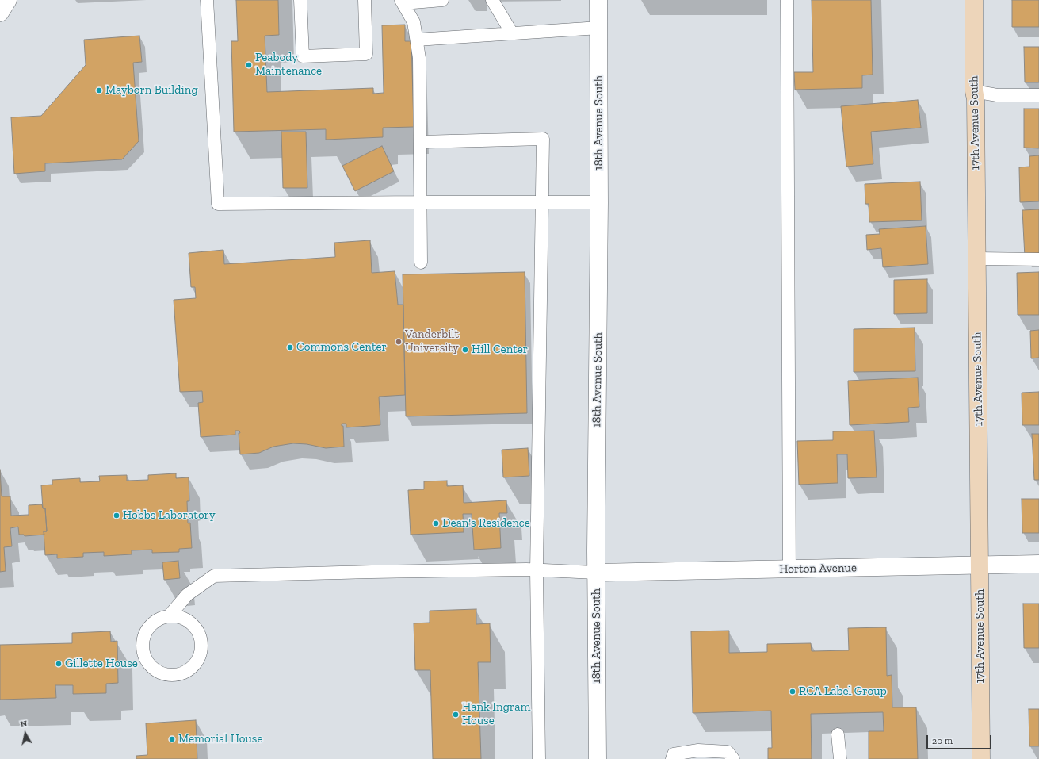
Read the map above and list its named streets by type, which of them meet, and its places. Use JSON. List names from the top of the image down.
{
  "streets": {
    "main road": ["17th Avenue South"],
    "street": ["18th Avenue South", "Horton Avenue"]
  },
  "crossings": [
    ["18th Avenue South", "Horton Avenue"],
    ["17th Avenue South", "Horton Avenue"]
  ],
  "places": [
    "Peabody Maintenance",
    "Mayborn Building",
    "Vanderbilt University",
    "Commons Center",
    "Hill Center",
    "Hobbs Laboratory",
    "Dean's Residence",
    "Gillette House",
    "RCA Label Group",
    "Hank Ingram House",
    "Memorial House"
  ],
  "scale_bar": "20 m",
  "north": "top"
}
